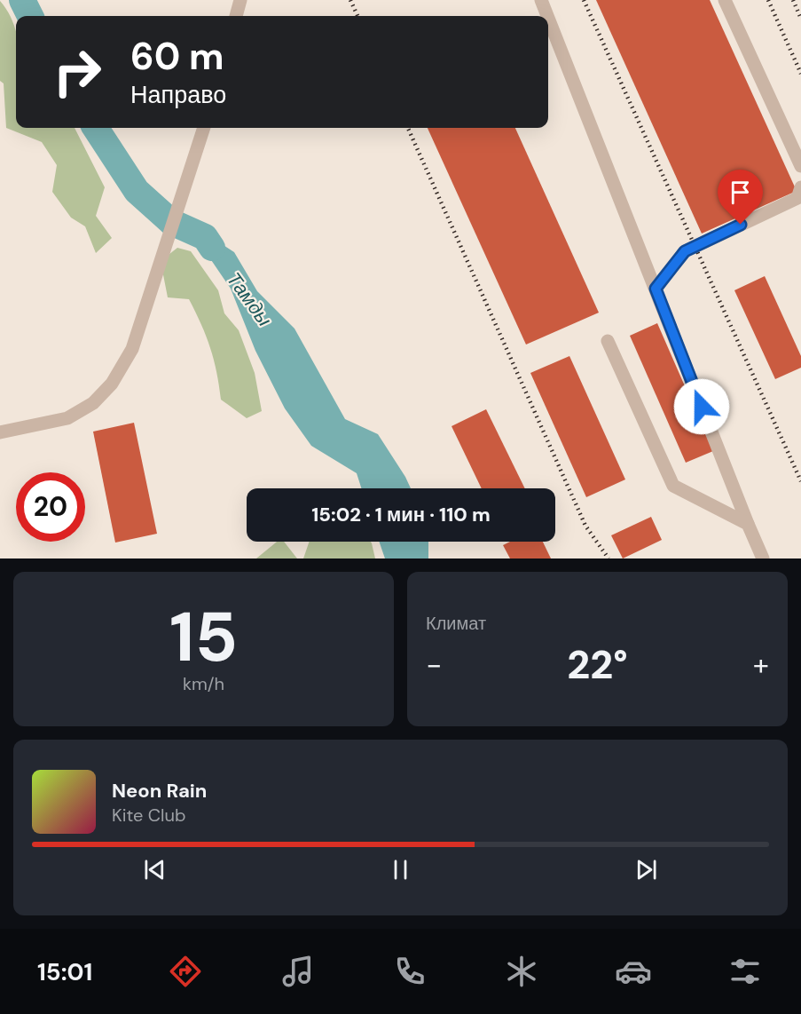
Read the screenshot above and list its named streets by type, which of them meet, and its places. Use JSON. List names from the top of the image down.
{
  "water": ["Тамды"],
  "page": {
    "turn": ["60 m", "Направо"],
    "limit": "20",
    "trip": "15:02 · 1 мин · 110 m",
    "tile": [
      ["15", "km/h"],
      "Климат"
    ],
    "heat": ["−", "22°", "+"],
    "song": ["Neon Rain", "Kite Club"],
    "tabs": "15:01"
  }
}
